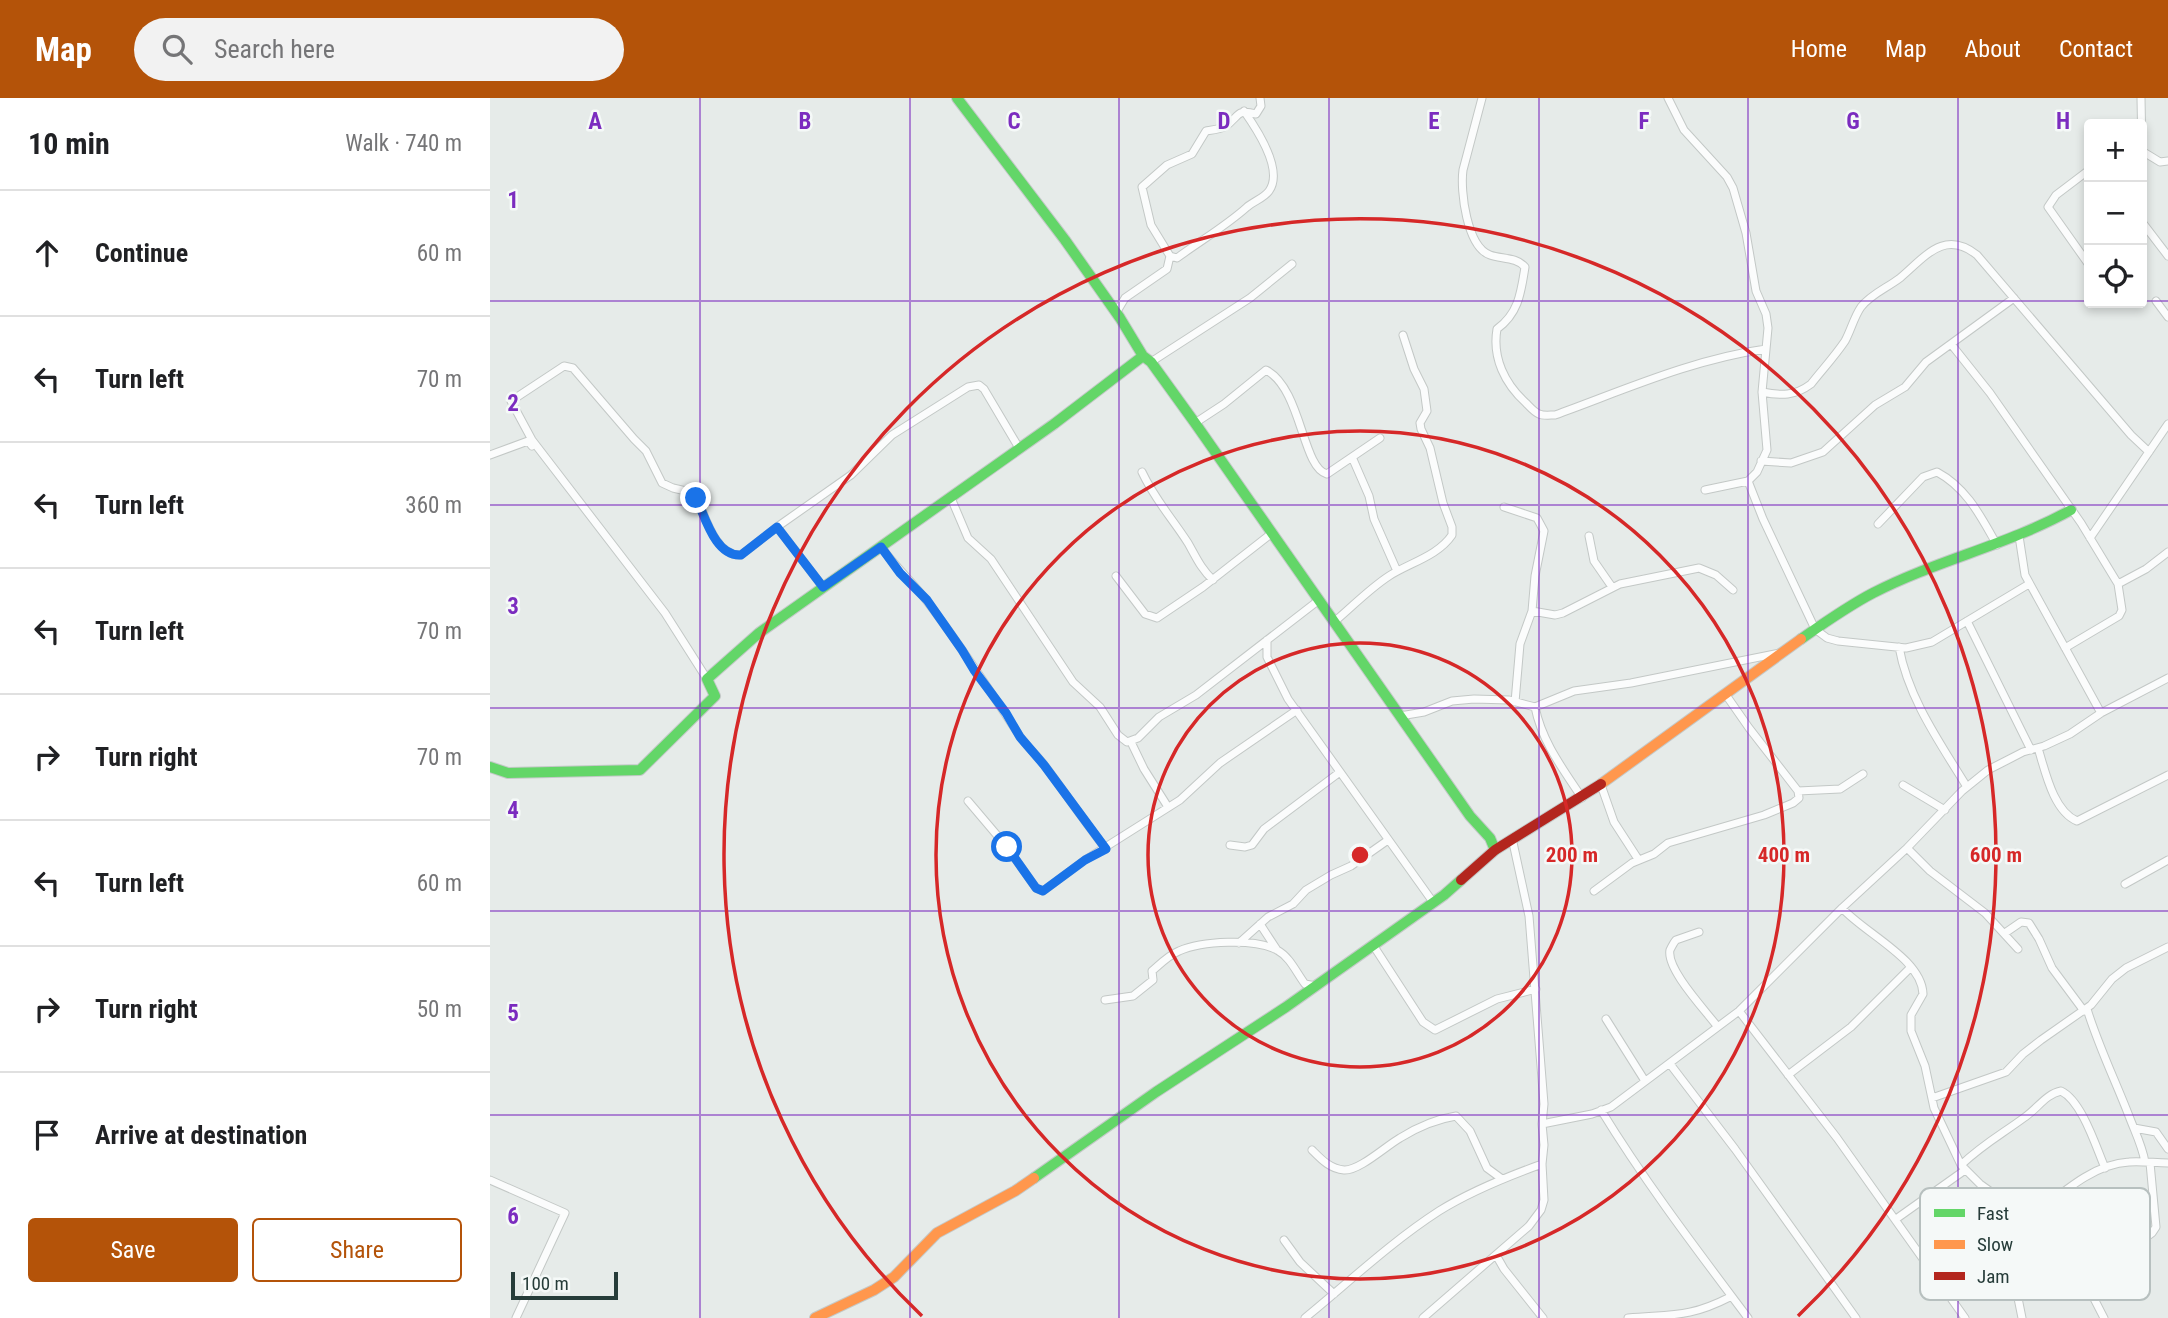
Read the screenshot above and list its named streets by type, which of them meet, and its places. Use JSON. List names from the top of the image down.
{
  "legend": ["Fast", "Slow", "Jam"],
  "scale_bar": "100 m",
  "page": {
    "header": "Map",
    "search": "Search here",
    "nav": [
      "Home",
      "Map",
      "About",
      "Contact"
    ],
    "heading": ["10 min", "Walk · 740 m"],
    "map_buttons": ["+", "−"],
    "list": [
      ["Continue", "60 m"],
      ["Turn left", "70 m"],
      ["Turn left", "360 m"],
      ["Turn left", "70 m"],
      ["Turn right", "70 m"],
      ["Turn left", "60 m"],
      ["Turn right", "50 m"],
      "Arrive at destination"
    ],
    "buttons": ["Save", "Share"],
    "scale": "100 m"
  },
  "grid": {
    "columns": [
      "A",
      "B",
      "C",
      "D",
      "E",
      "F",
      "G",
      "H"
    ],
    "rows": [
      "1",
      "2",
      "3",
      "4",
      "5",
      "6"
    ]
  },
  "rings": ["200 m", "400 m", "600 m"]
}
